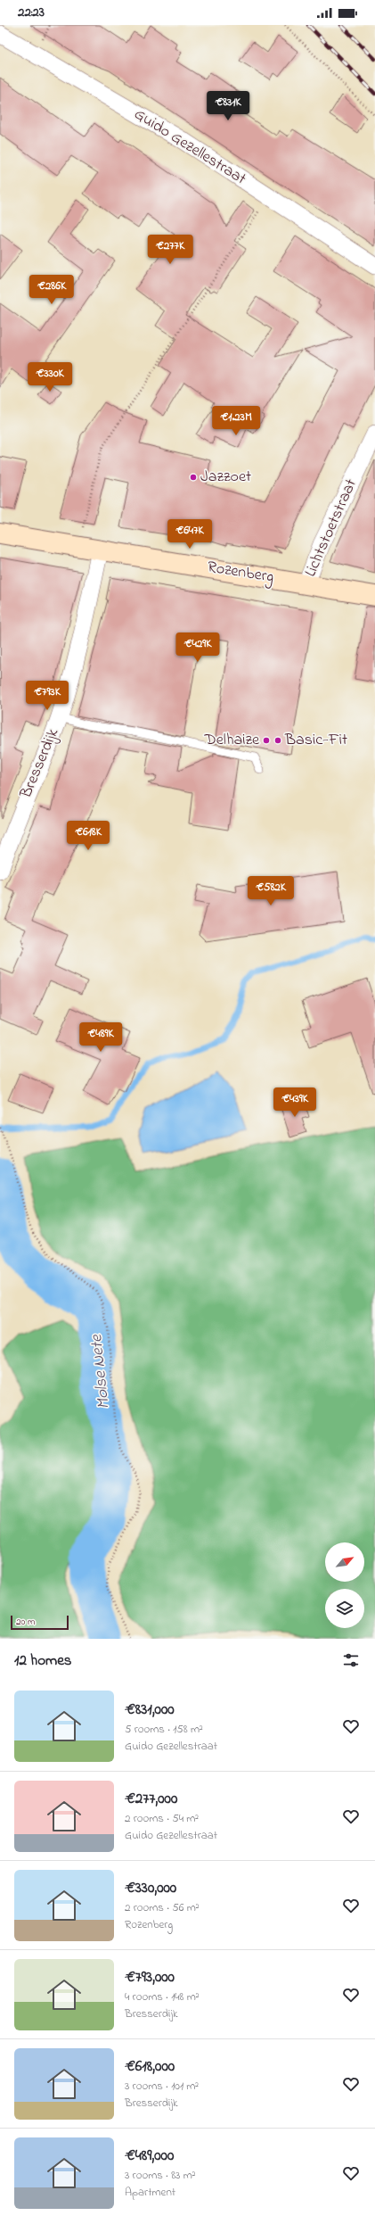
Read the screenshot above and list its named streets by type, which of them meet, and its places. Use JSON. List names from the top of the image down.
{
  "streets": {
    "main road": ["Rozenberg"],
    "street": ["Guido Gezellestraat", "Lichtstoetstraat", "Bresserdijk"]
  },
  "crossings": [
    ["Lichtstoetstraat", "Rozenberg"],
    ["Rozenberg", "Bresserdijk"]
  ],
  "water": ["Molse Nete"],
  "places": ["Jazzoet", "Delhaize", "Basic-Fit"],
  "scale_bar": "20 m",
  "north": "top right",
  "page": {
    "status": "22:23",
    "price": [
      "€831K",
      "€277K",
      "€286K",
      "€330K",
      "€1.23M",
      "€647K",
      "€429K",
      "€793K",
      "€618K",
      "€582K",
      "€489K",
      "€439K"
    ],
    "scale": "20 m",
    "heading": "12 homes",
    "list": [
      {
        "name": "€831,000",
        "note": "5 rooms · 158 m² · Guido Gezellestraat"
      },
      {
        "name": "€277,000",
        "note": "2 rooms · 54 m² · Guido Gezellestraat"
      },
      {
        "name": "€330,000",
        "note": "2 rooms · 56 m² · Rozenberg"
      },
      {
        "name": "€793,000",
        "note": "4 rooms · 148 m² · Bresserdijk"
      },
      {
        "name": "€618,000",
        "note": "3 rooms · 101 m² · Bresserdijk"
      },
      {
        "name": "€489,000",
        "note": "3 rooms · 83 m² · Apartment"
      }
    ]
  }
}
